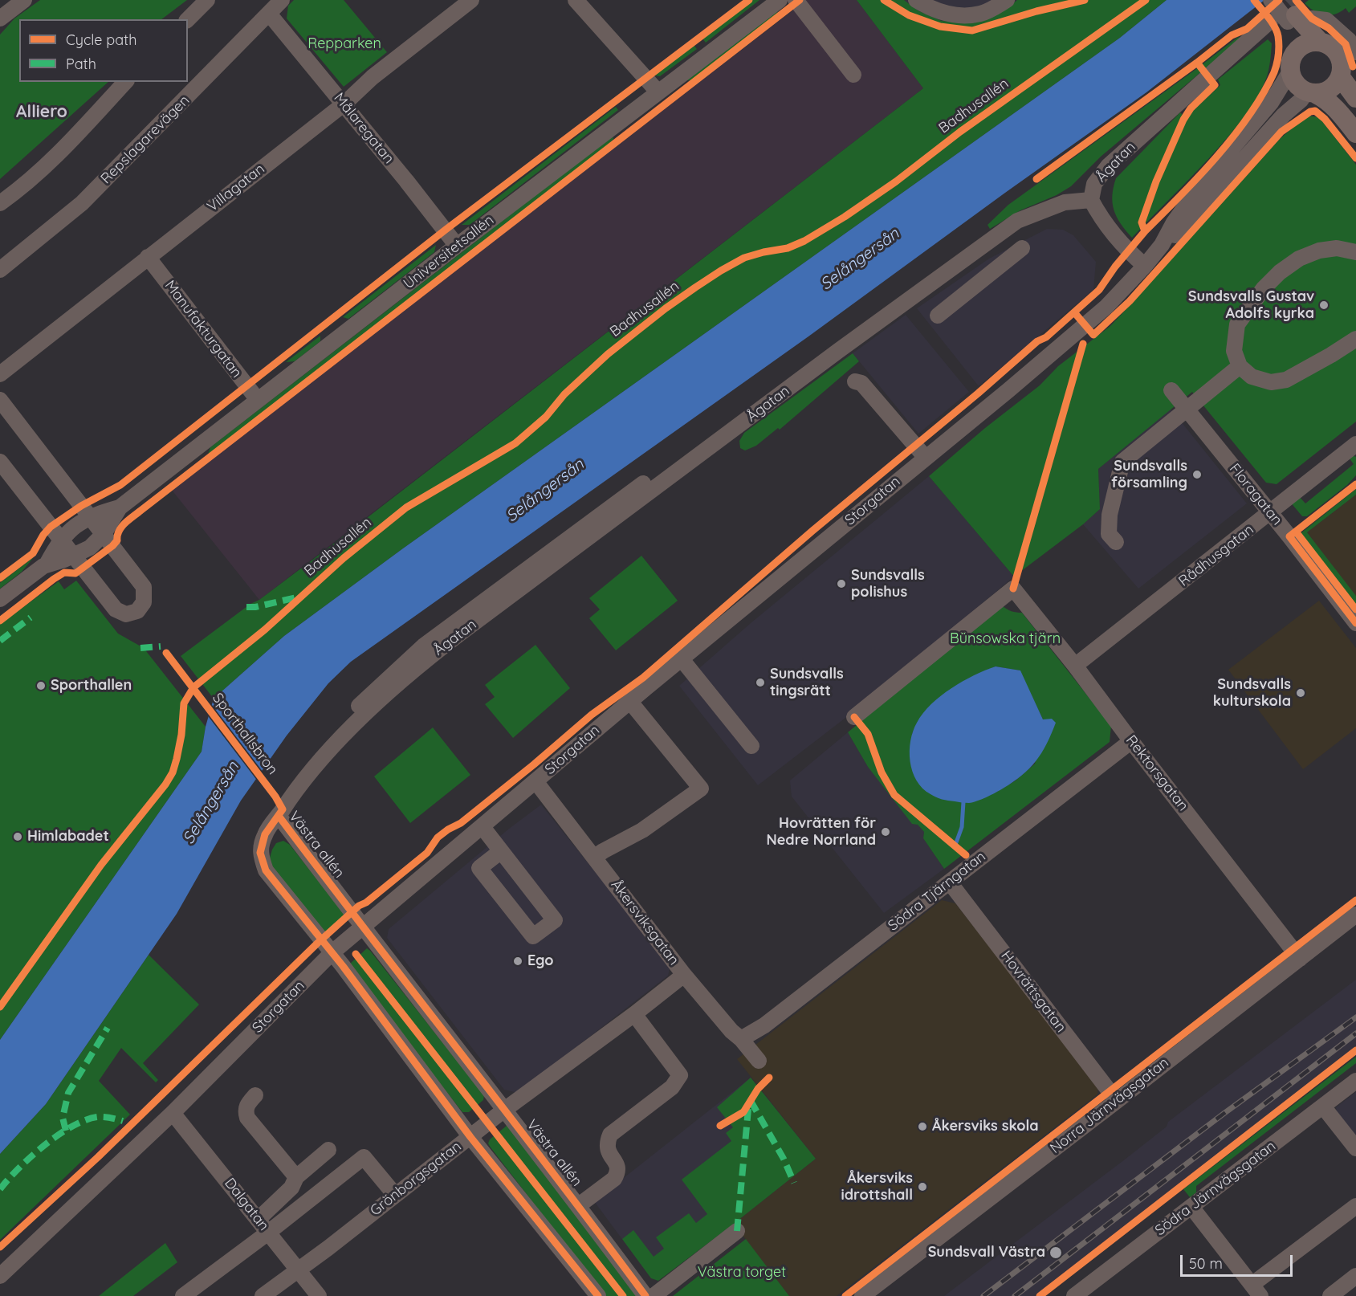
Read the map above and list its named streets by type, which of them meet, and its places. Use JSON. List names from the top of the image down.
{
  "streets": {
    "street": [
      "Målaregatan",
      "Repslagarevägen",
      "Ågatan",
      "Villagatan",
      "Universitetsallén",
      "Manufakturgatan",
      "Floragatan",
      "Storgatan",
      "Rådhusgatan",
      "Rektorsgatan",
      "Västra allén",
      "Södra Tjärngatan",
      "Åkersviksgatan",
      "Hovrättsgatan",
      "Norra Järnvägsgatan",
      "Grönborgsgatan",
      "Södra Järnvägsgatan",
      "Dalgatan"
    ],
    "cycle path": ["Badhusallén", "Sporthallsbron"]
  },
  "crossings": [
    ["Målaregatan", "Repslagarevägen"],
    ["Målaregatan", "Villagatan"],
    ["Målaregatan", "Universitetsallén"],
    ["Ågatan", "Västra allén"],
    ["Villagatan", "Manufakturgatan"],
    ["Universitetsallén", "Manufakturgatan"],
    ["Floragatan", "Rådhusgatan"],
    ["Storgatan", "Västra allén"],
    ["Storgatan", "Åkersviksgatan"],
    ["Storgatan", "Dalgatan"],
    ["Rådhusgatan", "Rektorsgatan"],
    ["Rektorsgatan", "Södra Tjärngatan"],
    ["Rektorsgatan", "Norra Järnvägsgatan"],
    ["Västra allén", "Grönborgsgatan"],
    ["Södra Tjärngatan", "Åkersviksgatan"],
    ["Södra Tjärngatan", "Hovrättsgatan"],
    ["Åkersviksgatan", "Grönborgsgatan"],
    ["Hovrättsgatan", "Norra Järnvägsgatan"],
    ["Grönborgsgatan", "Dalgatan"]
  ],
  "districts": ["Alliero"],
  "water": ["Selångersån"],
  "parks": ["Repparken", "Bünsowska tjärn", "Västra torget"],
  "places": [
    "Sundsvalls Gustav Adolfs kyrka",
    "Sundsvalls församling",
    "Sundsvalls polishus",
    "Sundsvalls tingsrätt",
    "Sporthallen",
    "Sundsvalls kulturskola",
    "Hovrätten för Nedre Norrland",
    "Himlabadet",
    "Ego",
    "Åkersviks skola",
    "Åkersviks idrottshall",
    "Sundsvall Västra"
  ],
  "legend": ["Cycle path", "Path"],
  "scale_bar": "50 m"
}
